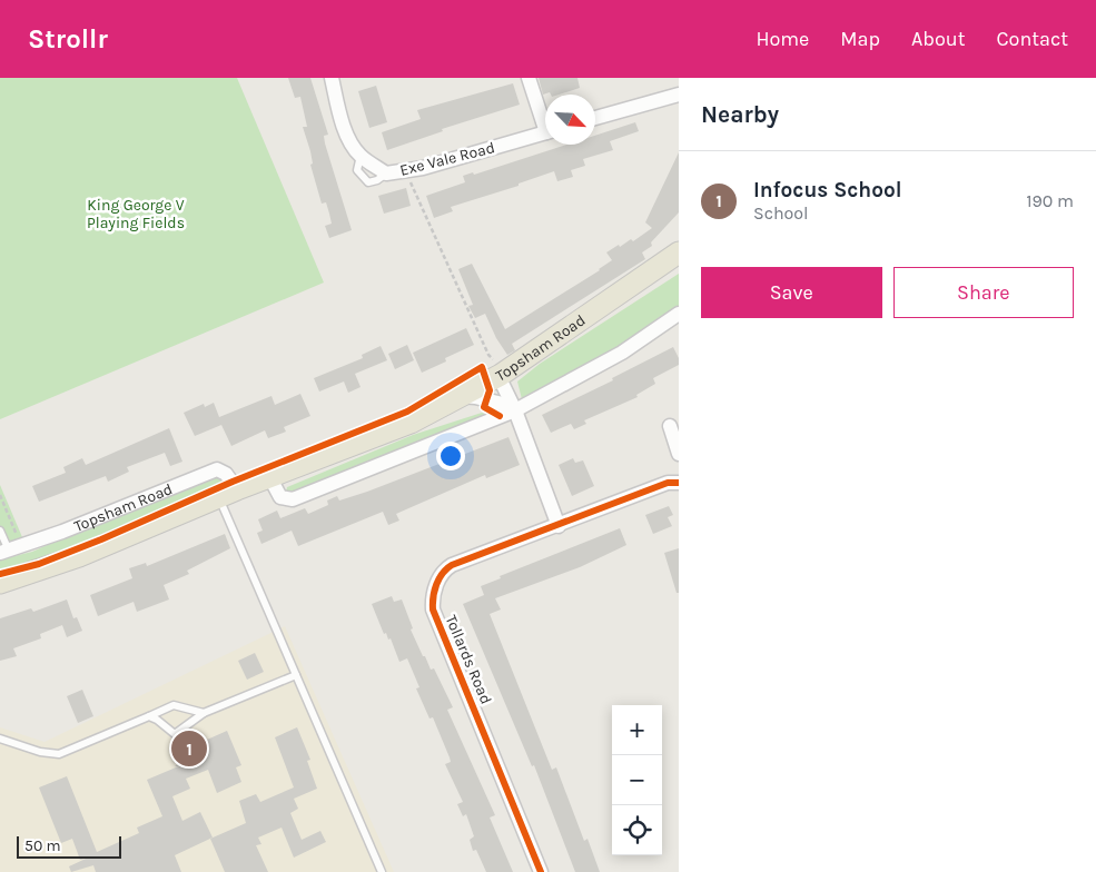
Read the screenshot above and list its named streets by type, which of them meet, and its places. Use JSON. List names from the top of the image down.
{
  "streets": {
    "main road": ["Topsham Road"],
    "street": ["Exe Vale Road", "Tollards Road"]
  },
  "parks": ["King George V Playing Fields"],
  "scale_bar": "50 m",
  "north": "bottom right",
  "page": {
    "header": "Strollr",
    "nav": [
      "Home",
      "Map",
      "About",
      "Contact"
    ],
    "heading": "Nearby",
    "list": [
      {
        "mark": "1",
        "name": "Infocus School",
        "note": "School",
        "value": "190 m"
      }
    ],
    "buttons": ["Save", "Share"],
    "map_buttons": ["+", "−"],
    "pins": "1",
    "scale": "50 m"
  }
}
